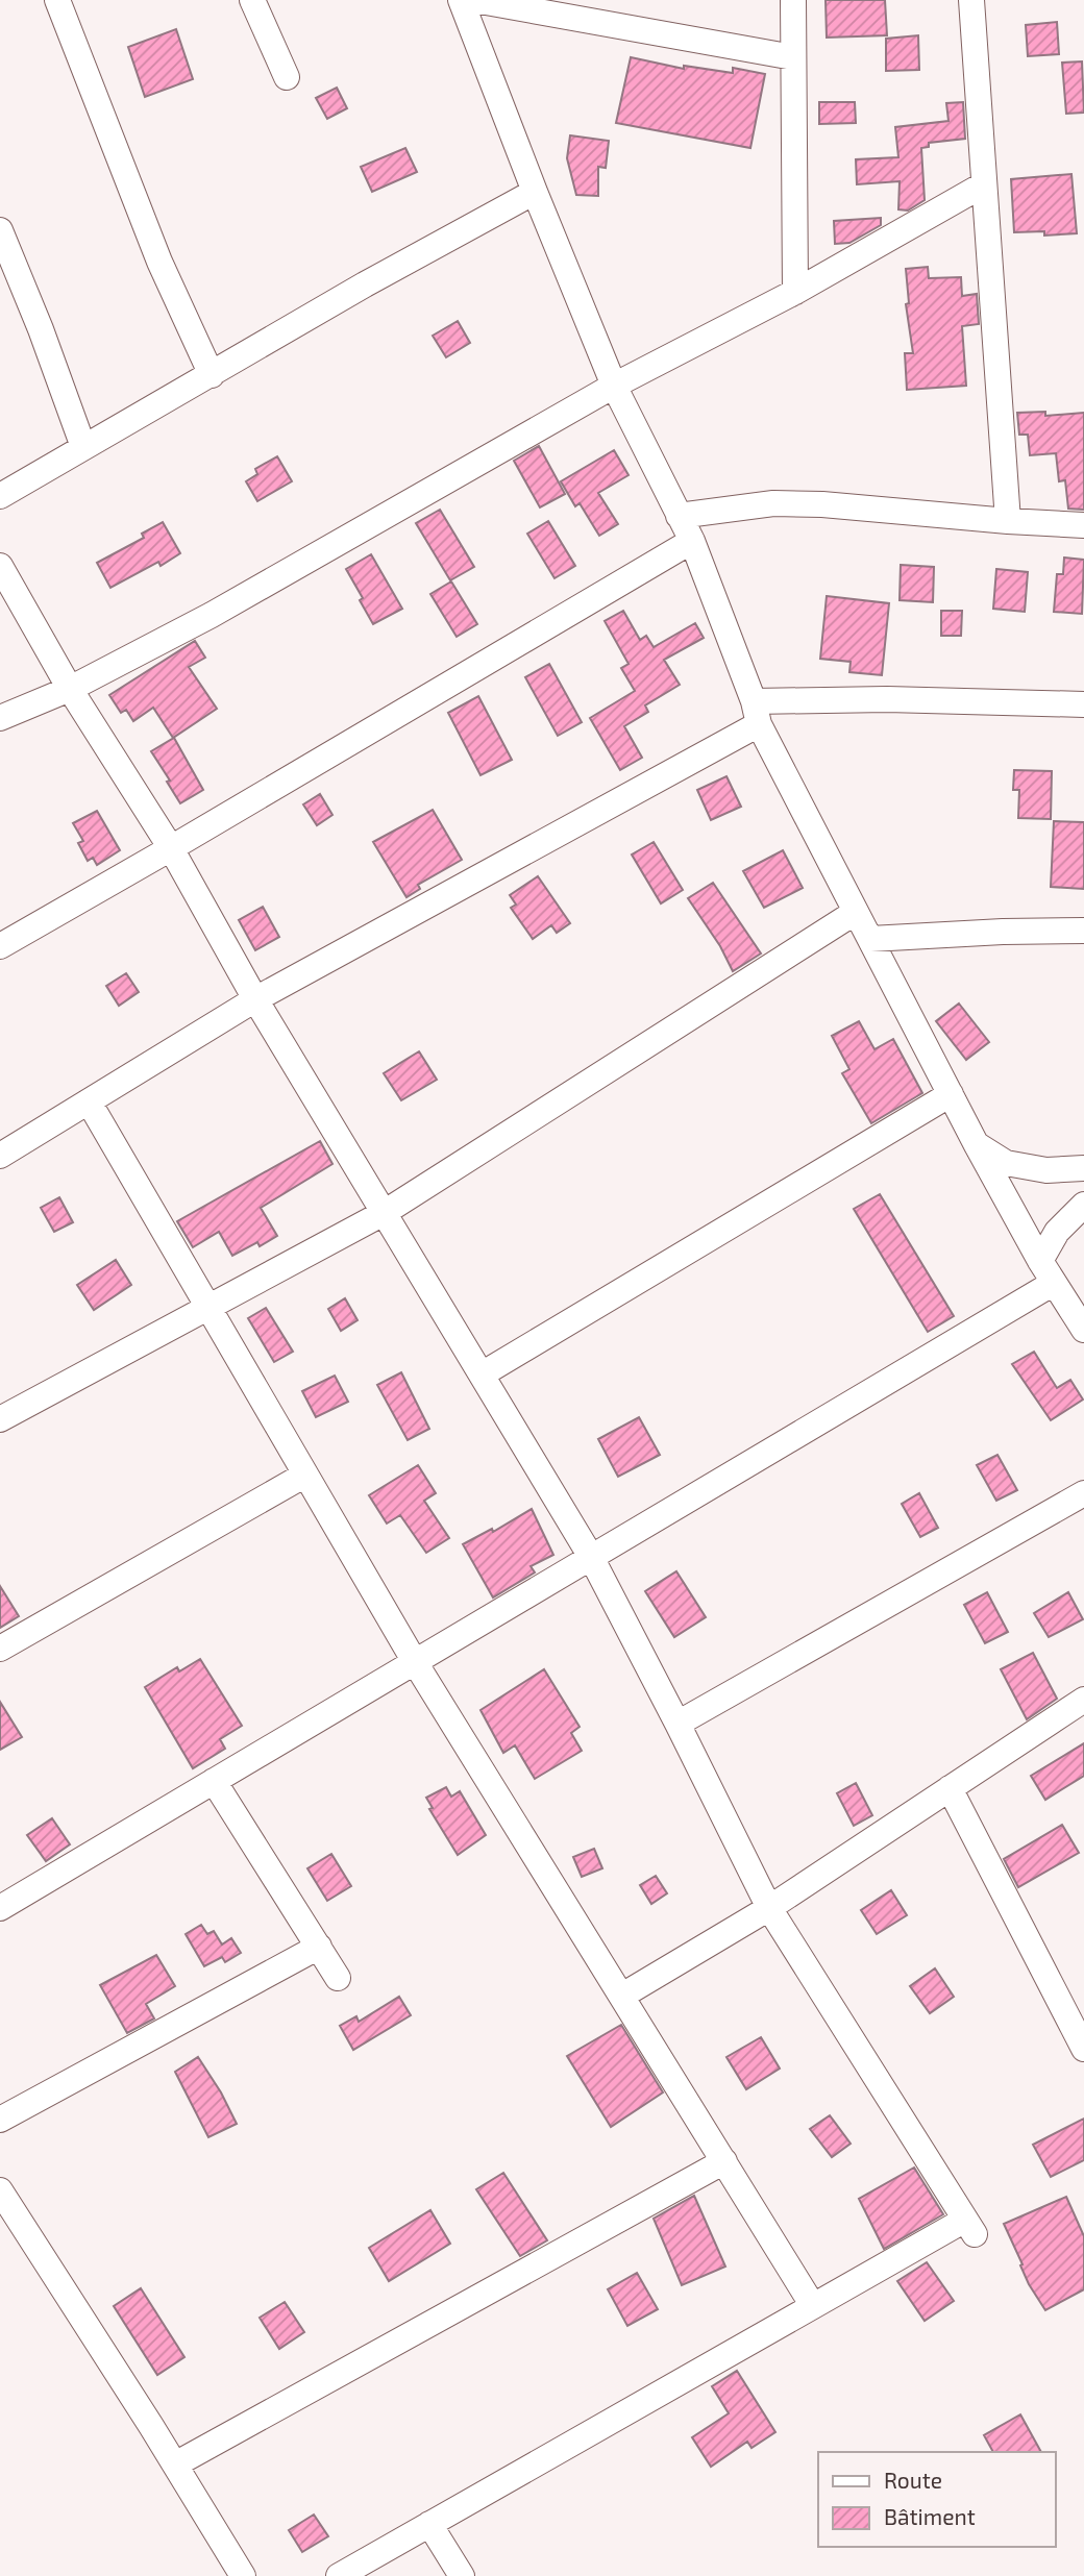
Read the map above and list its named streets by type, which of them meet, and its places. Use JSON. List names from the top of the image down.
{
  "legend": ["Route", "Bâtiment"]
}
